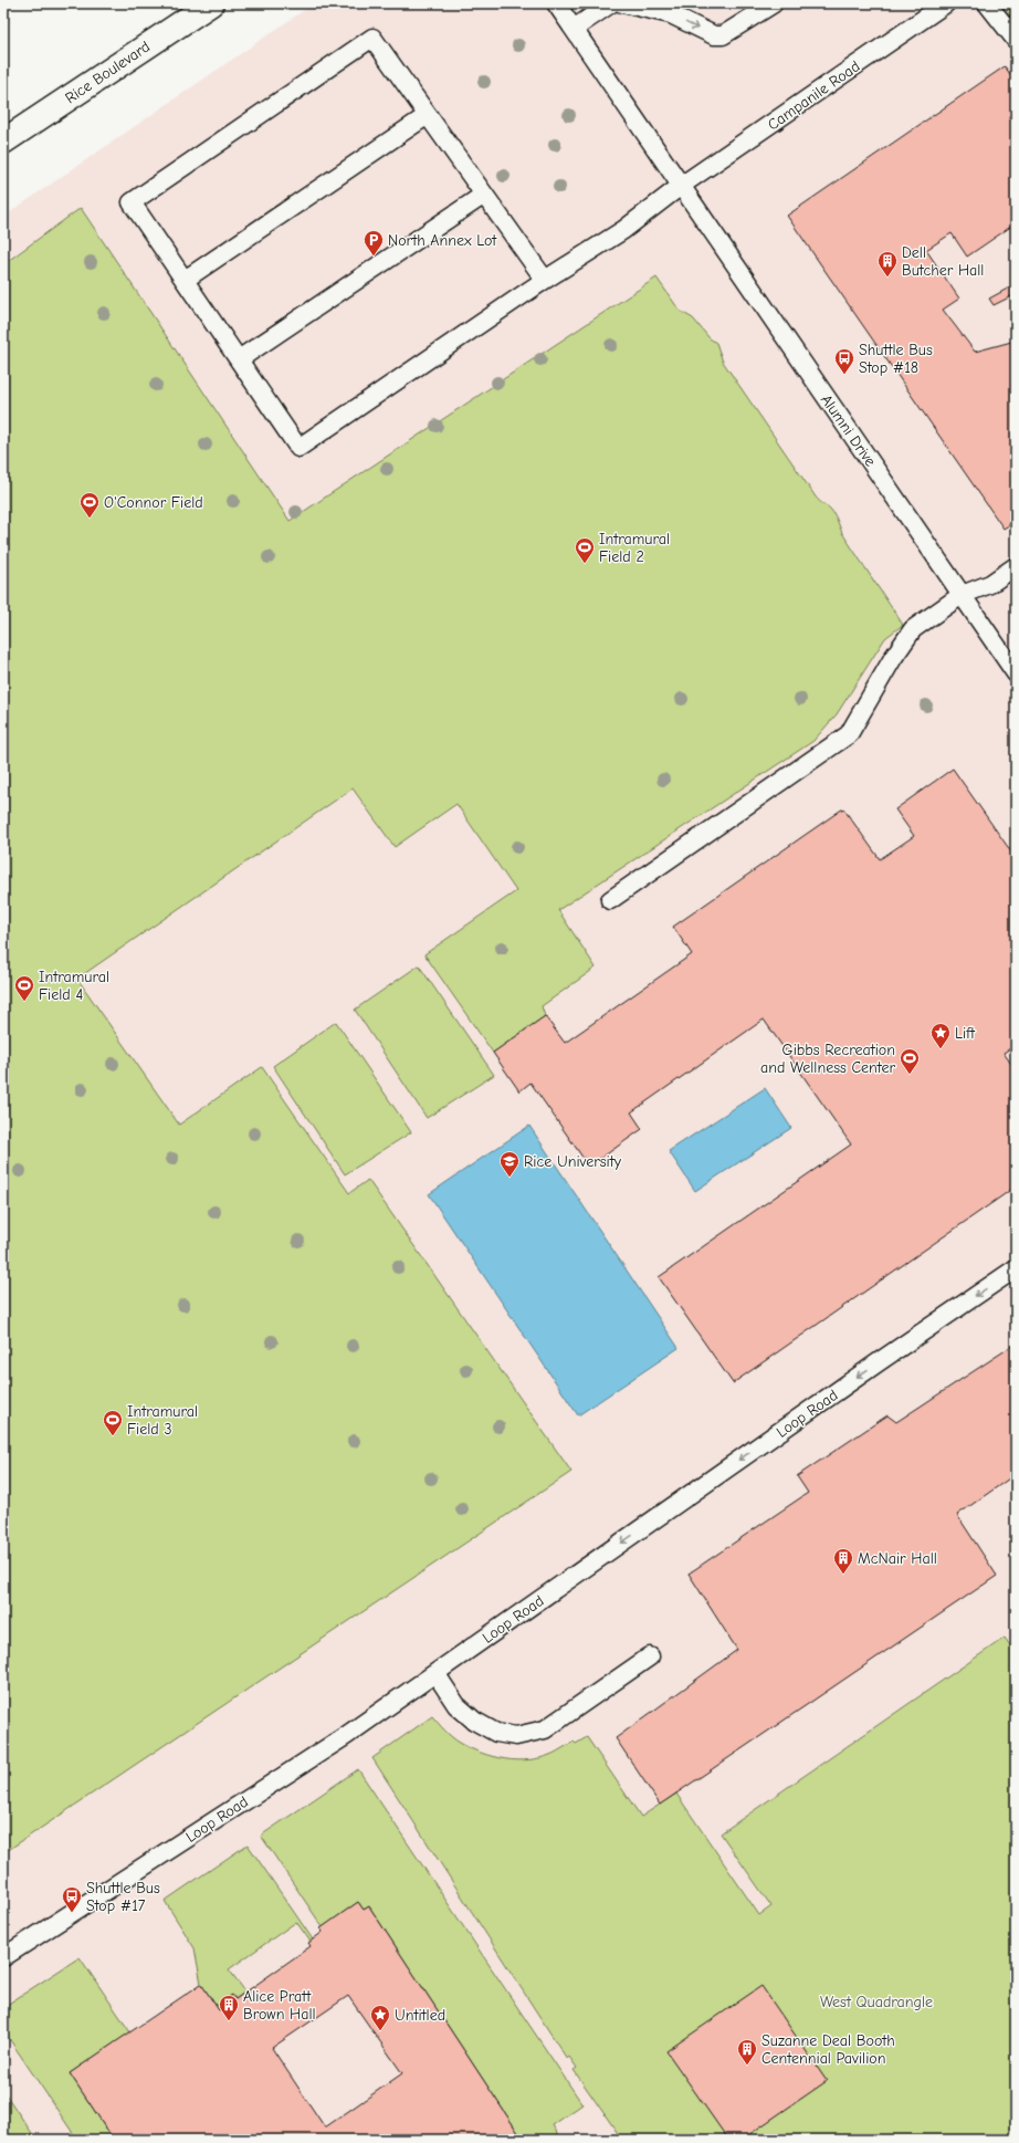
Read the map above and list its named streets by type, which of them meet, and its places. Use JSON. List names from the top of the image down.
{
  "streets": {
    "main road": ["Rice Boulevard"],
    "lane": ["Campanile Road", "Alumni Drive", "Loop Road"]
  },
  "crossings": [
    ["Campanile Road", "Alumni Drive"]
  ],
  "one_way": ["Loop Road"],
  "parks": ["West Quadrangle"],
  "places": {
    "parking": ["North Annex Lot"],
    "building": [
      "Dell Butcher Hall",
      "McNair Hall",
      "Alice Pratt Brown Hall",
      "Suzanne Deal Booth Centennial Pavilion"
    ],
    "bus stop": ["Shuttle Bus Stop #18", "Shuttle Bus Stop #17"],
    "sports": [
      "O'Connor Field",
      "Intramural Field 2",
      "Intramural Field 4",
      "Gibbs Recreation and Wellness Center",
      "Intramural Field 3"
    ],
    "place": ["Lift", "Untitled"],
    "school or university": ["Rice University"]
  }
}
